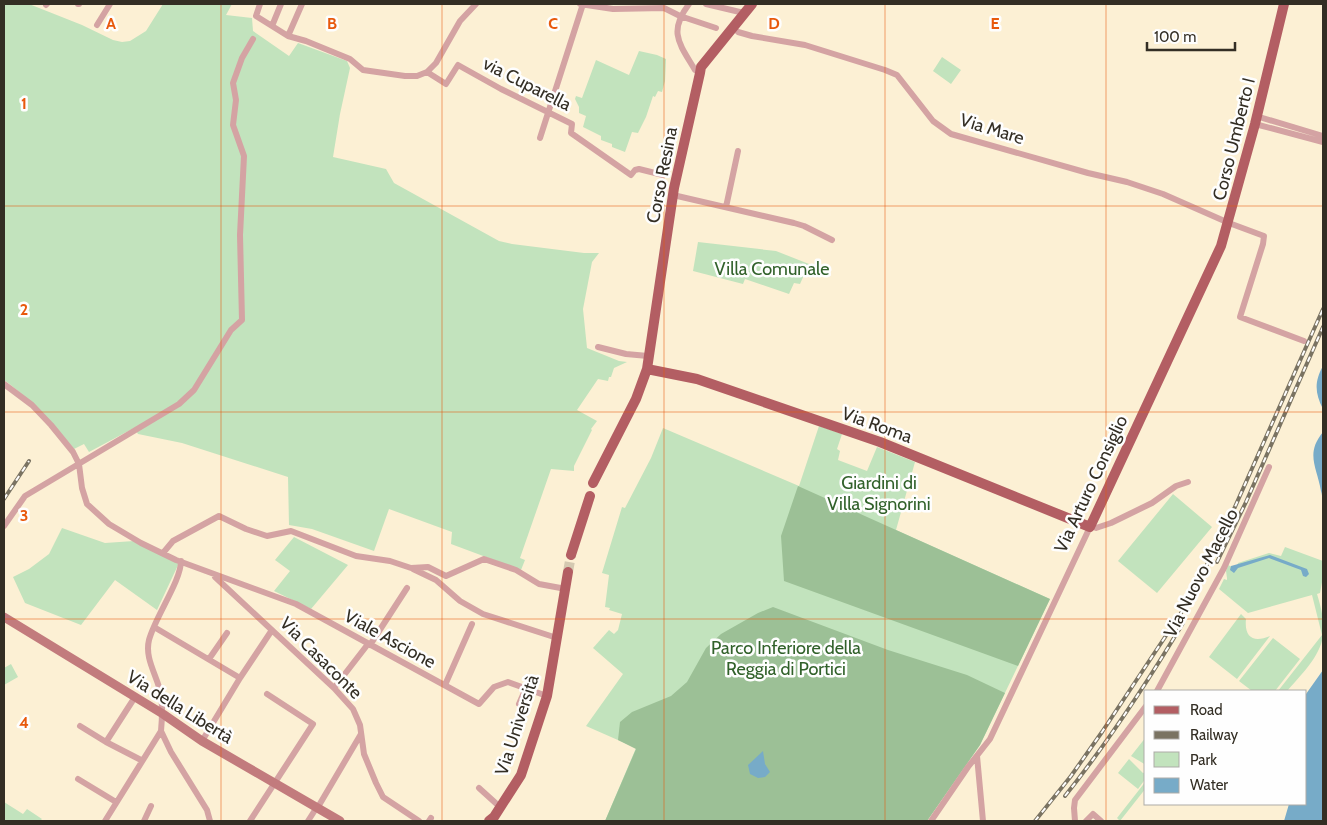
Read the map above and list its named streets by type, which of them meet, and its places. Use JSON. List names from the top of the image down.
{
  "streets": {
    "main road": [
      "Corso Umberto I",
      "Corso Resina",
      "Via Roma",
      "Via Arturo Consiglio",
      "Via Università"
    ],
    "street": [
      "via Cuparella",
      "Via Mare",
      "Via Nuovo Macello",
      "Viale Ascione",
      "Via Casaconte",
      "Via della Libertà"
    ]
  },
  "crossings": [
    ["Via Mare", "Corso Umberto I"],
    ["Via Mare", "Via Arturo Consiglio"],
    ["Corso Umberto I", "Via Arturo Consiglio"],
    ["Corso Resina", "Via Roma"],
    ["Via Roma", "Via Arturo Consiglio"],
    ["Viale Ascione", "Via Casaconte"],
    ["Viale Ascione", "Via Università"]
  ],
  "parks": ["Villa Comunale", "Giardini di Villa Signorini", "Parco Inferiore della Reggia di Portici"],
  "legend": [
    "Road",
    "Railway",
    "Park",
    "Water"
  ],
  "scale_bar": "100 m",
  "grid": {
    "columns": [
      "A",
      "B",
      "C",
      "D",
      "E"
    ],
    "rows": [
      "1",
      "2",
      "3",
      "4"
    ]
  }
}
